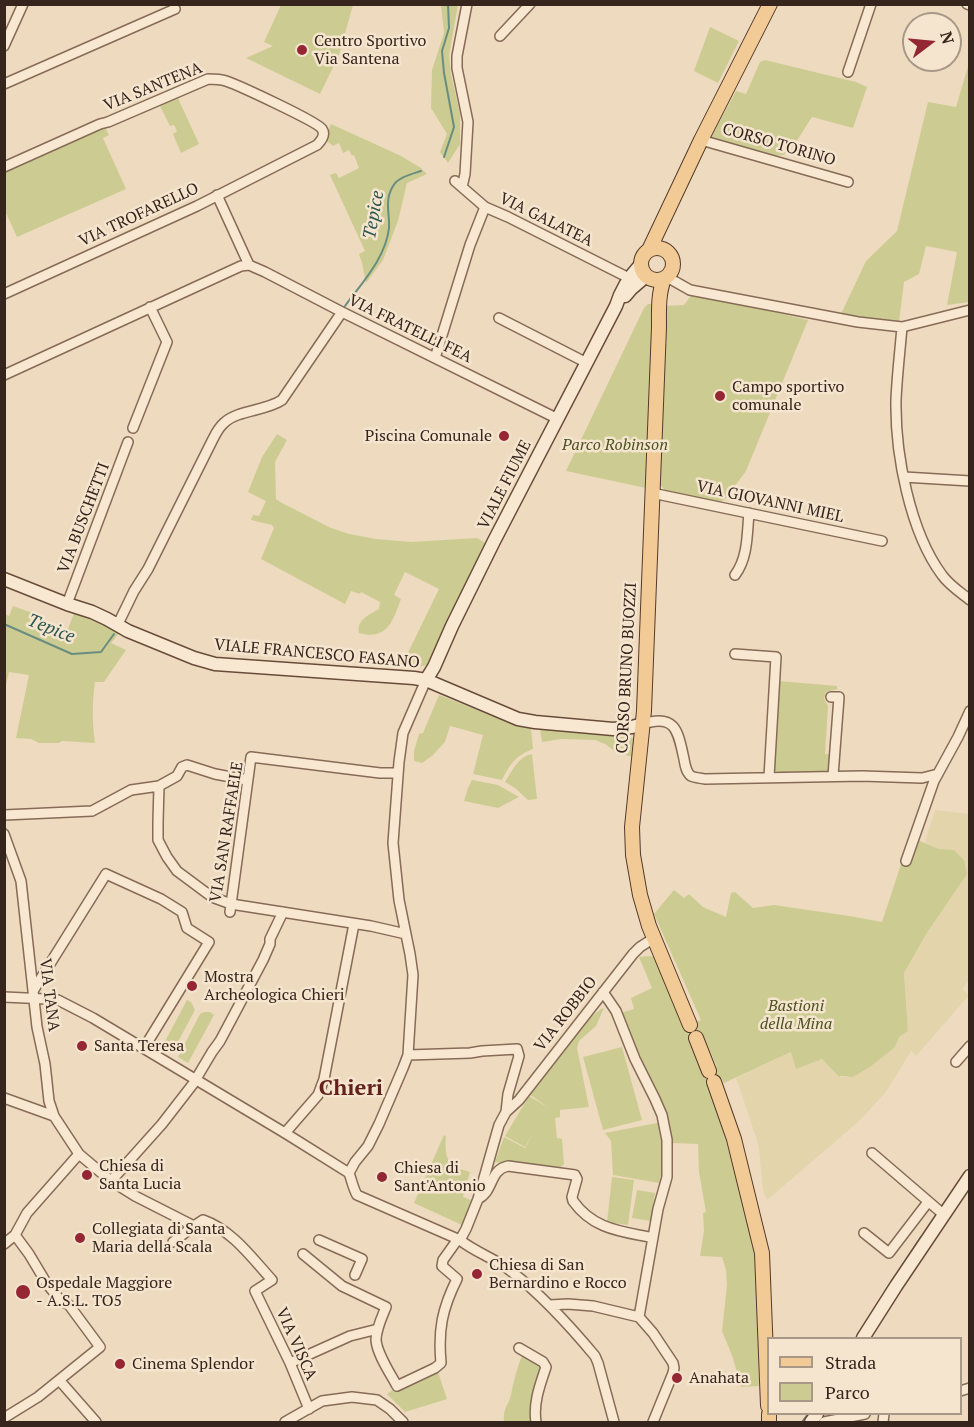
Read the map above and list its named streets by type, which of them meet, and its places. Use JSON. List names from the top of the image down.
{
  "streets": {
    "main road": ["CORSO TORINO", "CORSO BRUNO BUOZZI"],
    "street": [
      "VIA SANTENA",
      "VIA TROFARELLO",
      "VIA GALATEA",
      "VIA FRATELLI FEA",
      "VIALE FIUME",
      "VIA GIOVANNI MIEL",
      "VIA BUSCHETTI",
      "VIALE FRANCESCO FASANO",
      "VIA SAN RAFFAELE",
      "VIA TANA",
      "VIA ROBBIO",
      "VIA VISCA"
    ]
  },
  "crossings": [
    ["VIA SANTENA", "VIA TROFARELLO"],
    ["CORSO TORINO", "VIALE FIUME"],
    ["CORSO TORINO", "CORSO BRUNO BUOZZI"],
    ["VIA TROFARELLO", "VIA FRATELLI FEA"],
    ["VIA GALATEA", "VIALE FIUME"],
    ["VIA FRATELLI FEA", "VIALE FIUME"],
    ["VIALE FIUME", "VIALE FRANCESCO FASANO"],
    ["VIALE FIUME", "CORSO BRUNO BUOZZI"],
    ["VIA GIOVANNI MIEL", "CORSO BRUNO BUOZZI"],
    ["VIA BUSCHETTI", "VIALE FRANCESCO FASANO"],
    ["VIALE FRANCESCO FASANO", "CORSO BRUNO BUOZZI"],
    ["CORSO BRUNO BUOZZI", "VIA ROBBIO"],
    ["VIA TANA", "VIA VISCA"]
  ],
  "districts": ["Chieri"],
  "water": ["Tepice"],
  "parks": ["Parco Robinson", "Bastioni della Mina"],
  "places": [
    "Centro Sportivo Via Santena",
    "Campo sportivo comunale",
    "Piscina Comunale",
    "Mostra Archeologica Chieri",
    "Santa Teresa",
    "Chiesa di Santa Lucia",
    "Chiesa di Sant'Antonio",
    "Collegiata di Santa Maria della Scala",
    "Chiesa di San Bernardino e Rocco",
    "Ospedale Maggiore - A.S.L. TO5",
    "Cinema Splendor",
    "Anahata"
  ],
  "legend": ["Strada", "Parco"],
  "north": "right"
}
